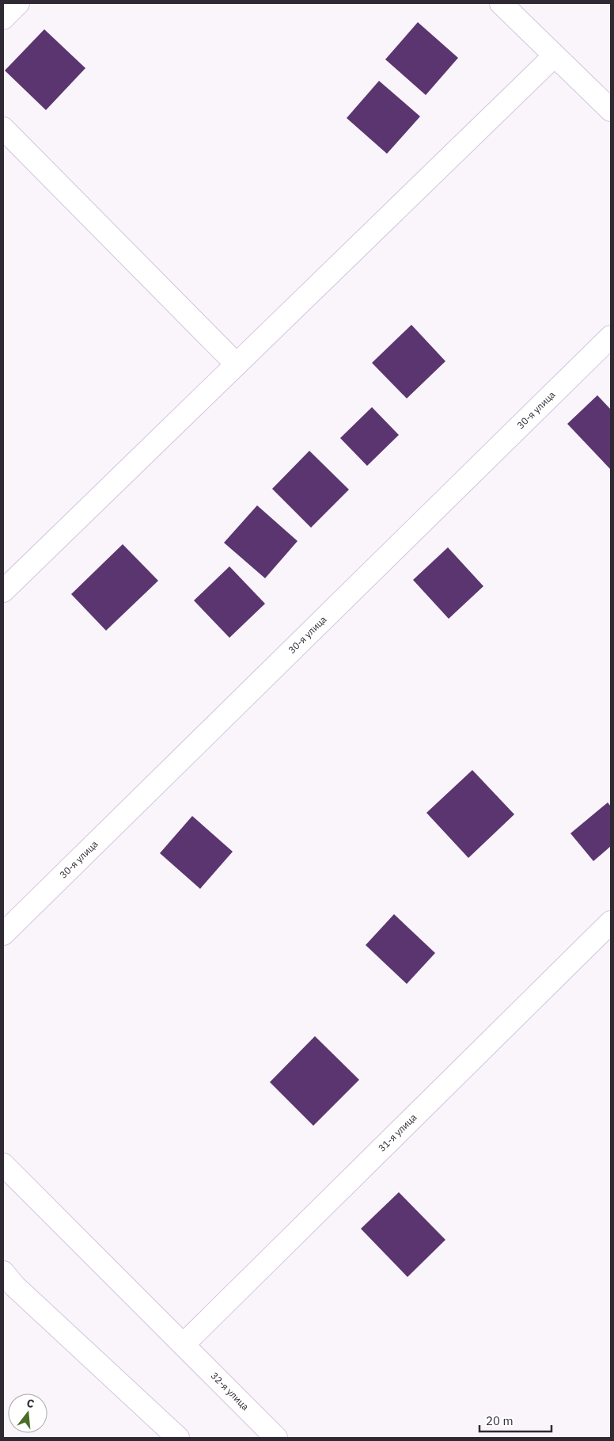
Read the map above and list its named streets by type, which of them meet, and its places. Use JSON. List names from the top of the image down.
{
  "streets": {
    "street": ["30-я улица", "31-я улица", "32-я улица"]
  },
  "crossings": [
    ["31-я улица", "32-я улица"]
  ],
  "scale_bar": "20 m",
  "north": "top"
}
